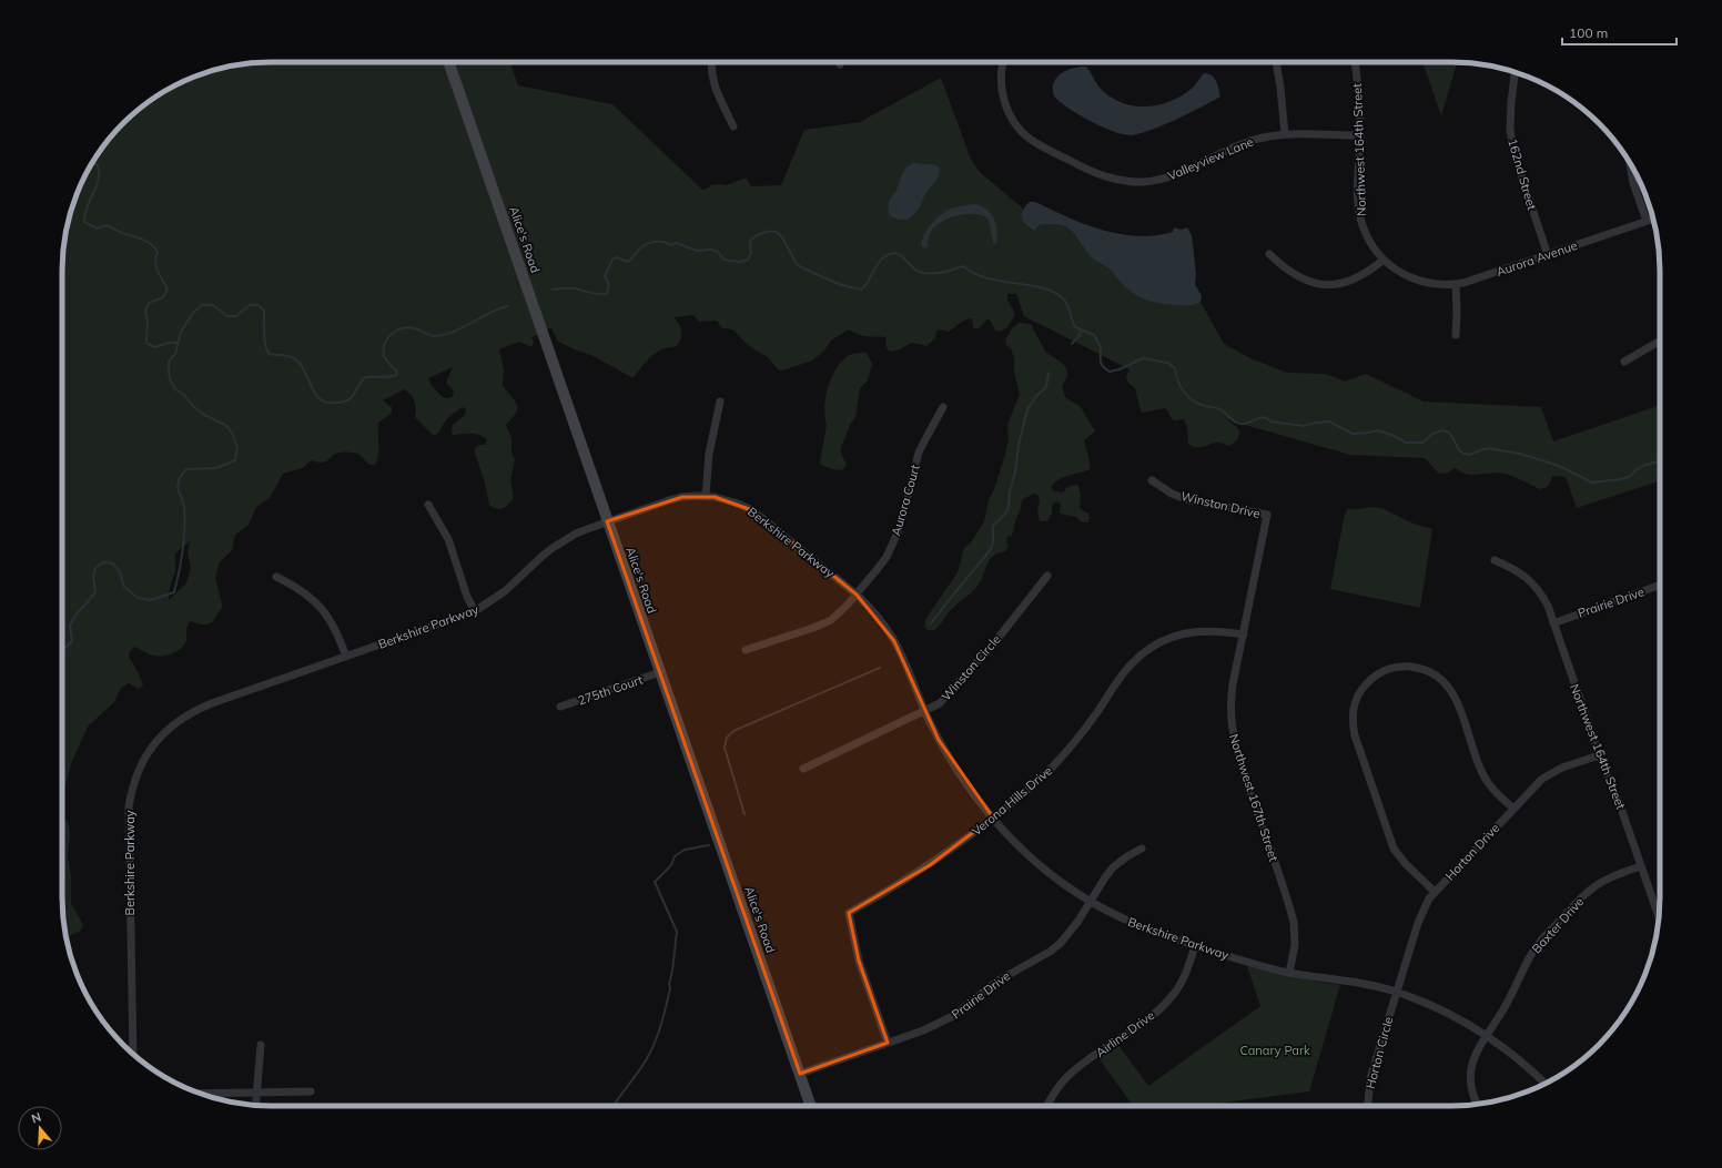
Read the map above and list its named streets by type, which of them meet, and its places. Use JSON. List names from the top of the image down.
{
  "streets": {
    "main road": ["Alice's Road"],
    "street": [
      "Northwest 164th Street",
      "Valleyview Lane",
      "162nd Street",
      "Aurora Avenue",
      "Aurora Court",
      "Winston Drive",
      "Berkshire Parkway",
      "Prairie Drive",
      "Winston Circle",
      "275th Court",
      "Northwest 167th Street",
      "Verona Hills Drive",
      "Horton Drive",
      "Baxter Drive",
      "Airline Drive",
      "Horton Circle"
    ]
  },
  "crossings": [
    ["Northwest 164th Street", "Valleyview Lane"],
    ["Northwest 164th Street", "Aurora Avenue"],
    ["Northwest 164th Street", "Prairie Drive"],
    ["Northwest 164th Street", "Horton Drive"],
    ["Northwest 164th Street", "Baxter Drive"],
    ["162nd Street", "Aurora Avenue"],
    ["Alice's Road", "Berkshire Parkway"],
    ["Alice's Road", "Prairie Drive"],
    ["Alice's Road", "275th Court"],
    ["Aurora Court", "Berkshire Parkway"],
    ["Winston Drive", "Northwest 167th Street"],
    ["Berkshire Parkway", "Prairie Drive"],
    ["Berkshire Parkway", "Winston Circle"],
    ["Berkshire Parkway", "Northwest 167th Street"],
    ["Berkshire Parkway", "Verona Hills Drive"],
    ["Berkshire Parkway", "Horton Drive"],
    ["Berkshire Parkway", "Baxter Drive"],
    ["Berkshire Parkway", "Airline Drive"],
    ["Berkshire Parkway", "Horton Circle"],
    ["Prairie Drive", "Verona Hills Drive"],
    ["Northwest 167th Street", "Verona Hills Drive"],
    ["Horton Drive", "Horton Circle"]
  ],
  "parks": ["Canary Park"],
  "scale_bar": "100 m",
  "north": "top"
}
